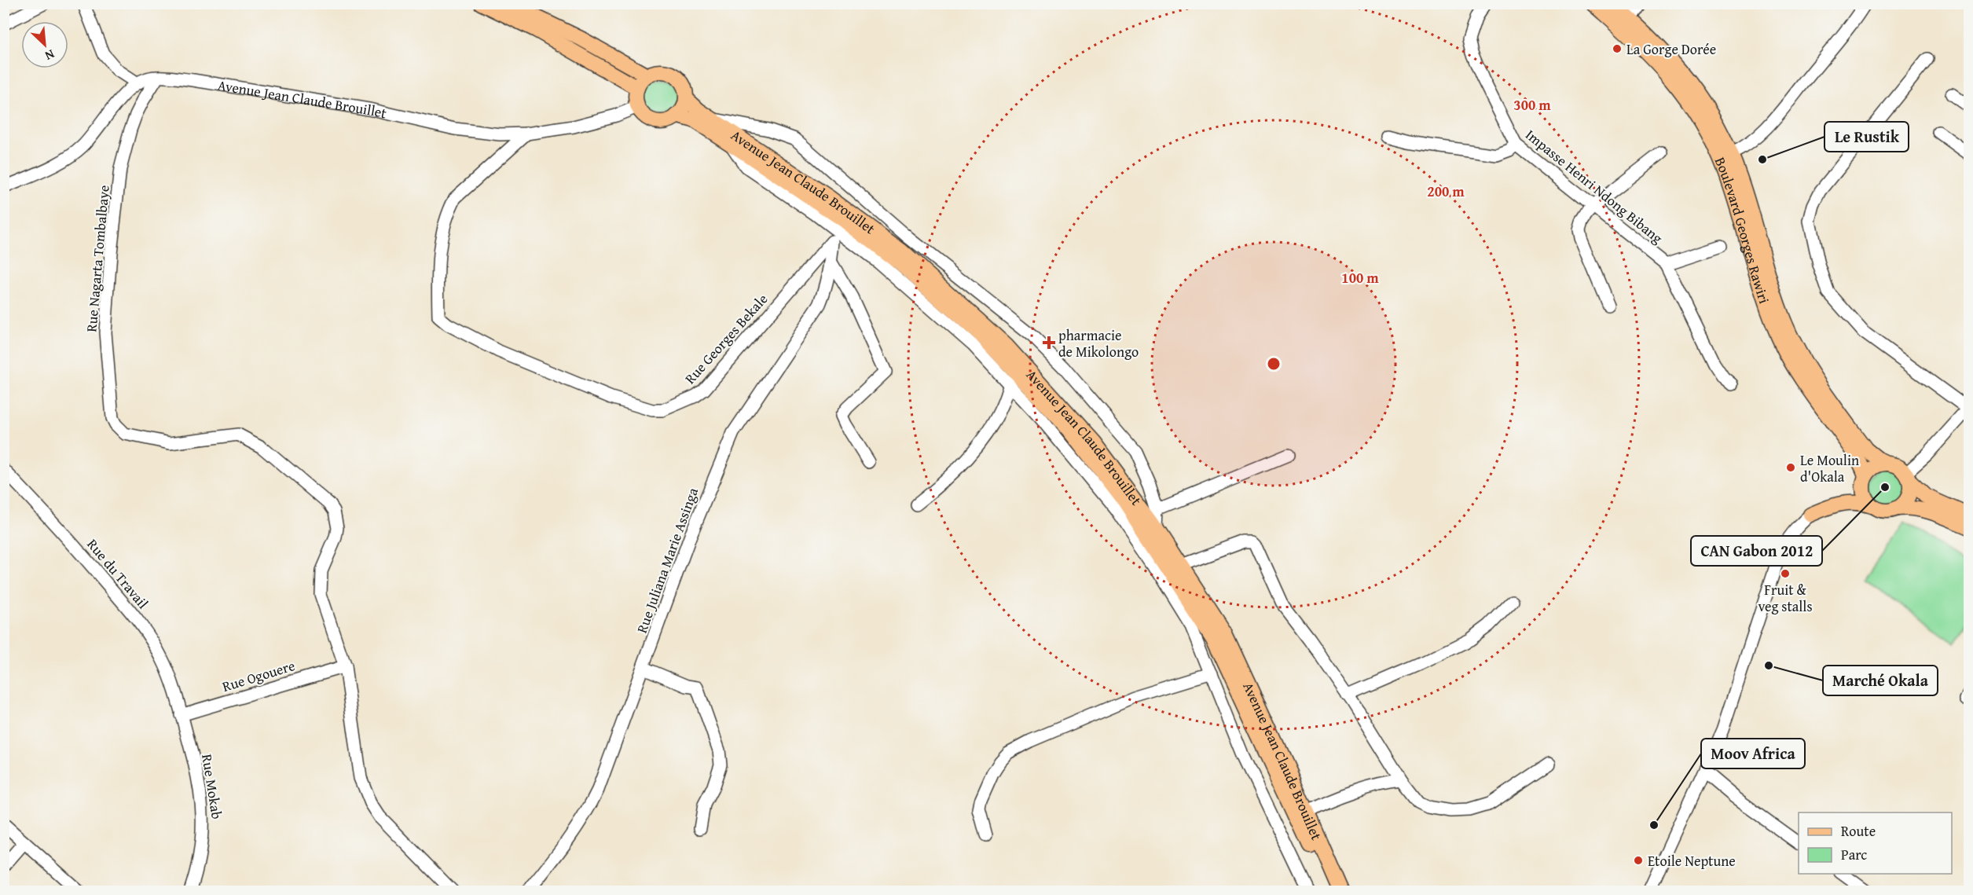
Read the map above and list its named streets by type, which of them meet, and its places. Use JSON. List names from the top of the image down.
{
  "streets": {
    "main road": ["Avenue Jean Claude Brouillet", "Boulevard Georges Rawiri"],
    "street": [
      "Impasse Henri Ndong Bibang",
      "Rue Nagarta Tombalbaye",
      "Rue Georges Bekale",
      "Rue Juliana Marie Assinga",
      "Rue du Travail",
      "Rue Ogouere",
      "Rue Mokab"
    ]
  },
  "crossings": [
    ["Avenue Jean Claude Brouillet", "Rue Nagarta Tombalbaye"],
    ["Avenue Jean Claude Brouillet", "Rue Georges Bekale"],
    ["Rue Nagarta Tombalbaye", "Rue Ogouere"],
    ["Rue Georges Bekale", "Rue Juliana Marie Assinga"],
    ["Rue du Travail", "Rue Ogouere"],
    ["Rue du Travail", "Rue Mokab"],
    ["Rue Ogouere", "Rue Mokab"]
  ],
  "places": {
    "other": [
      "La Gorge Dorée",
      "Le Rustik",
      "Le Moulin d'Okala",
      "CAN Gabon 2012",
      "Fruit & veg stalls",
      "Marché Okala",
      "Moov Africa",
      "Etoile Neptune"
    ],
    "health": ["pharmacie de Mikolongo"]
  },
  "legend": ["Route", "Parc"],
  "north": "bottom right",
  "rings": ["300 m", "200 m", "100 m"]
}
